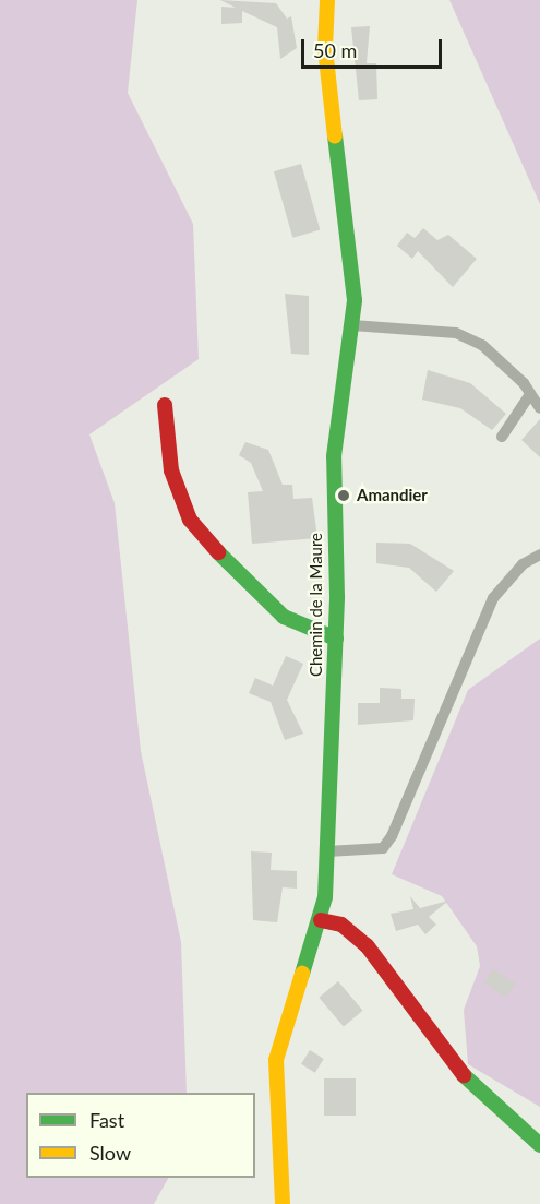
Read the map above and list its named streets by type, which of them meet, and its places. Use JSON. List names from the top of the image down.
{
  "streets": {
    "street": ["Chemin de la Maure"]
  },
  "places": ["Amandier"],
  "legend": ["Fast", "Slow"],
  "scale_bar": "50 m"
}
